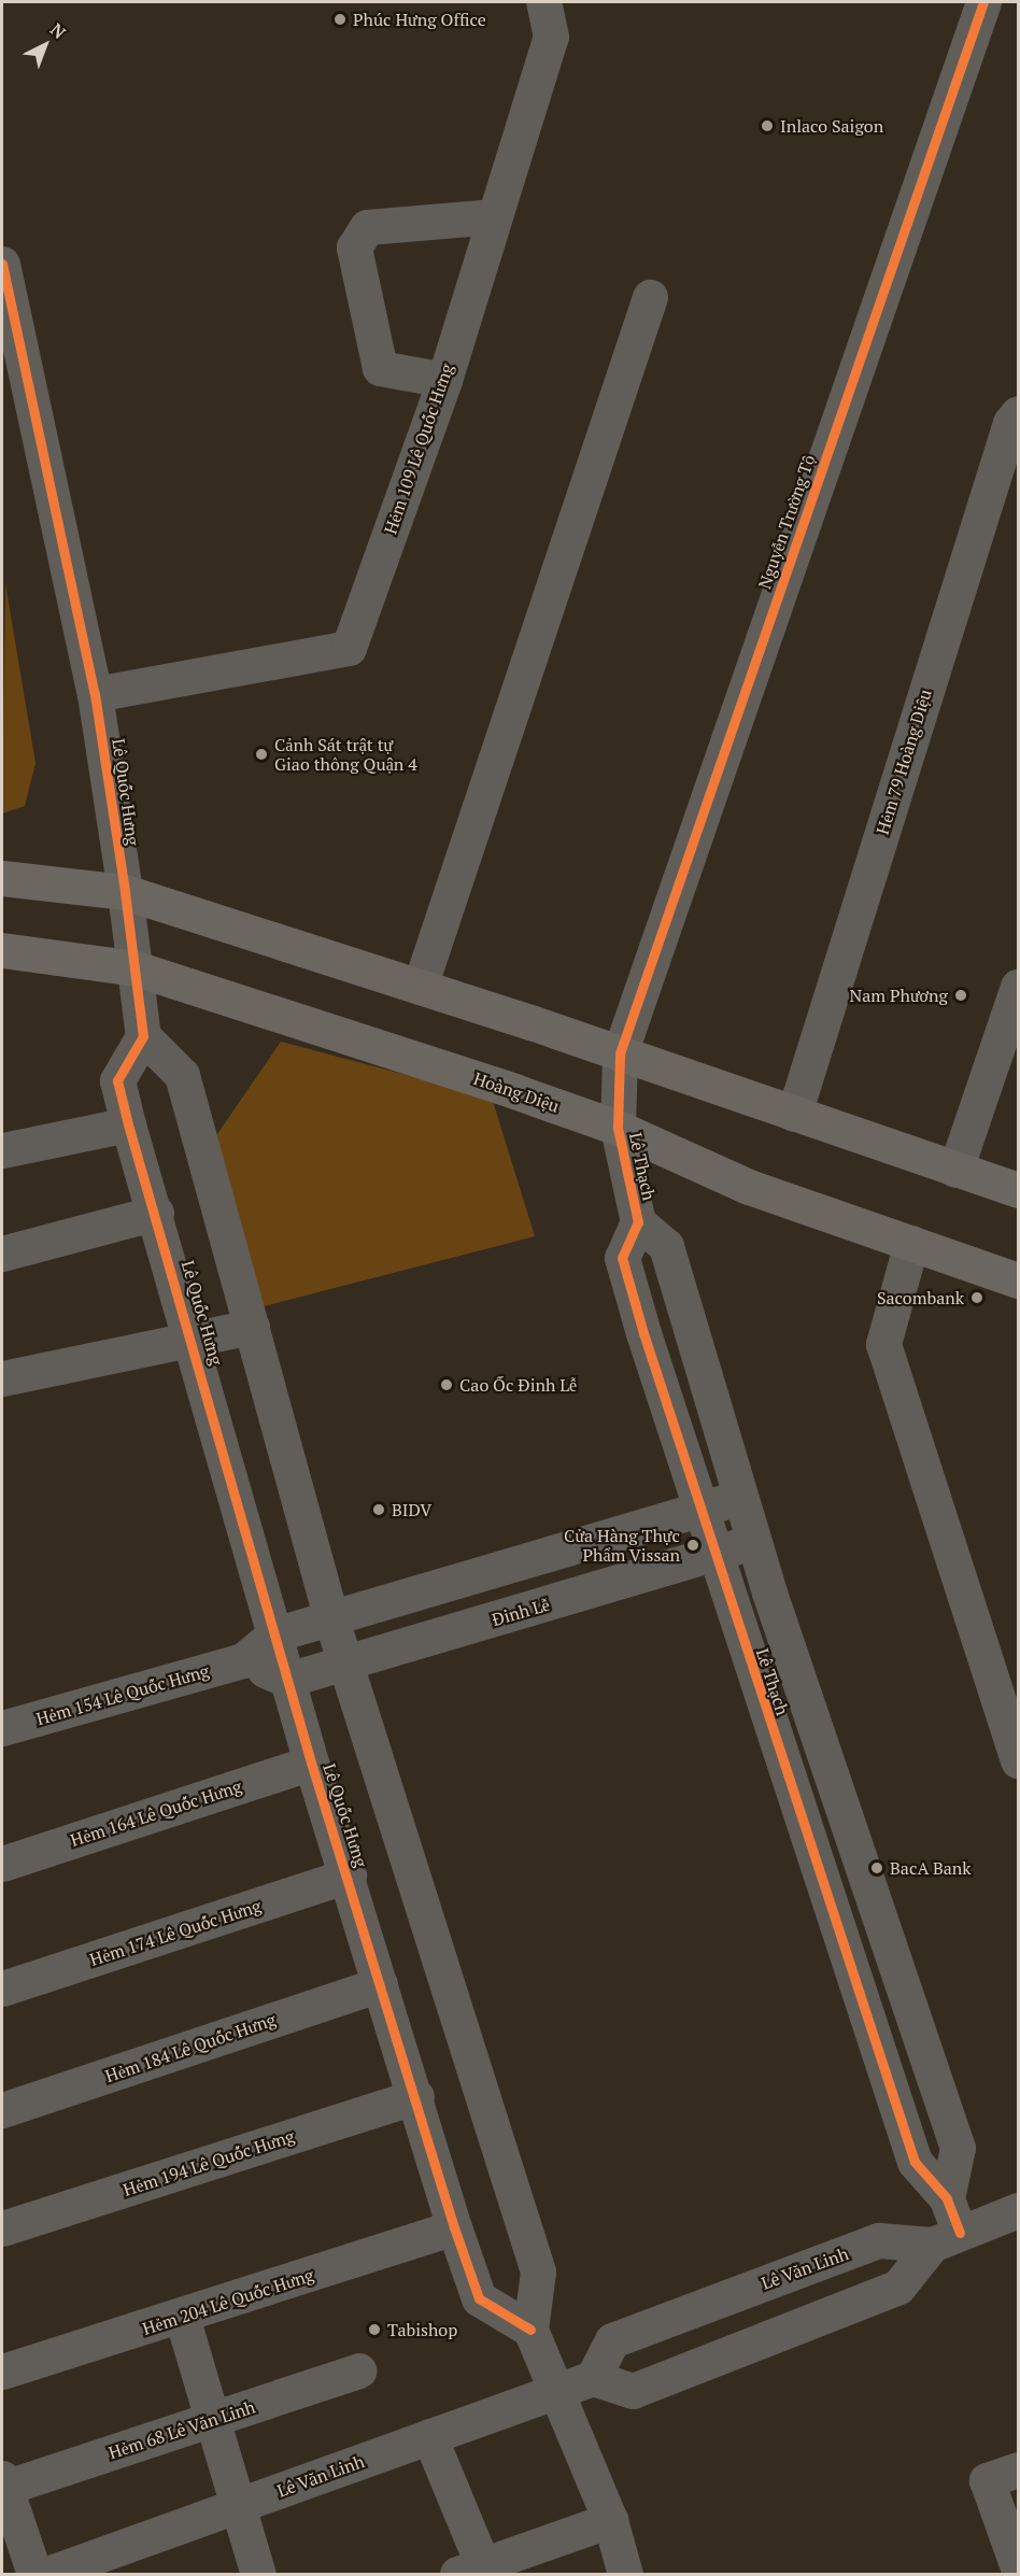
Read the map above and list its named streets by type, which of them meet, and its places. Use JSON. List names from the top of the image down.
{
  "streets": {
    "main road": ["Hoàng Diệu"],
    "street": [
      "Hẻm 109 Lê Quốc Hưng",
      "Nguyễn Trường Tộ",
      "Hẻm 79 Hoàng Diệu",
      "Lê Quốc Hưng",
      "Lê Thạch",
      "Ðinh Lễ",
      "Hẻm 154 Lê Quốc Hưng",
      "Hẻm 164 Lê Quốc Hưng",
      "Hẻm 174 Lê Quốc Hưng",
      "Hẻm 184 Lê Quốc Hưng",
      "Hẻm 194 Lê Quốc Hưng",
      "Lê Văn Linh",
      "Hẻm 204 Lê Quốc Hưng",
      "Hẻm 68 Lê Văn Linh"
    ]
  },
  "crossings": [
    ["Hẻm 109 Lê Quốc Hưng", "Lê Quốc Hưng"],
    ["Nguyễn Trường Tộ", "Hoàng Diệu"],
    ["Nguyễn Trường Tộ", "Lê Thạch"],
    ["Lê Quốc Hưng", "Hoàng Diệu"],
    ["Lê Quốc Hưng", "Ðinh Lễ"],
    ["Lê Quốc Hưng", "Hẻm 154 Lê Quốc Hưng"],
    ["Lê Quốc Hưng", "Hẻm 164 Lê Quốc Hưng"],
    ["Lê Quốc Hưng", "Hẻm 174 Lê Quốc Hưng"],
    ["Lê Quốc Hưng", "Hẻm 184 Lê Quốc Hưng"],
    ["Lê Quốc Hưng", "Hẻm 194 Lê Quốc Hưng"],
    ["Lê Quốc Hưng", "Hẻm 204 Lê Quốc Hưng"],
    ["Hoàng Diệu", "Lê Thạch"],
    ["Lê Thạch", "Ðinh Lễ"],
    ["Lê Thạch", "Lê Văn Linh"]
  ],
  "places": [
    "Phúc Hưng Office",
    "Inlaco Saigon",
    "Cảnh Sát trật tự Giao thông Quận 4",
    "Nam Phương",
    "Sacombank",
    "Cao Ốc Đinh Lễ",
    "BIDV",
    "Cửa Hàng Thực Phẩm Vissan",
    "BacA Bank",
    "Tabishop"
  ],
  "north": "top right"
}
